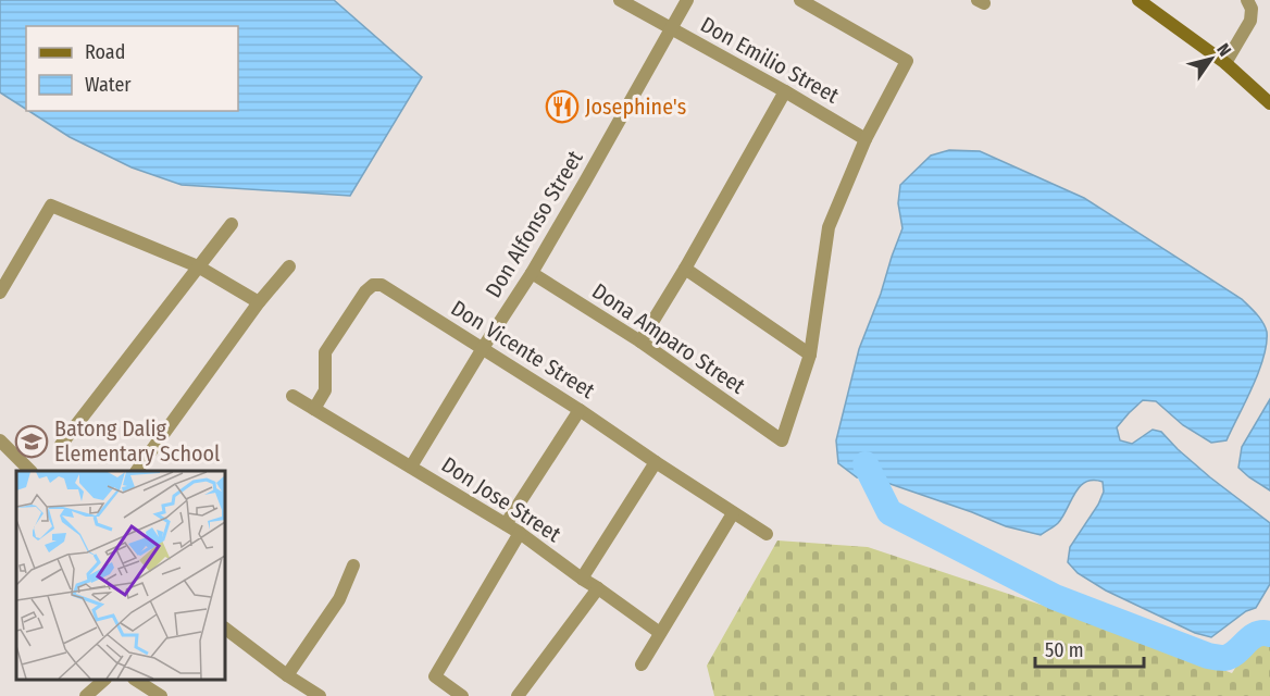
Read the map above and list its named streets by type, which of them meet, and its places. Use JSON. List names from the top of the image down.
{
  "streets": {
    "street": [
      "Don Emilio Street",
      "Don Alfonso Street",
      "Dona Amparo Street",
      "Don Vicente Street",
      "Don Jose Street"
    ]
  },
  "crossings": [
    ["Don Emilio Street", "Don Alfonso Street"],
    ["Don Alfonso Street", "Dona Amparo Street"],
    ["Don Alfonso Street", "Don Vicente Street"],
    ["Don Alfonso Street", "Don Jose Street"],
    ["Don Vicente Street", "Don Jose Street"]
  ],
  "places": {
    "restaurant": ["Josephine's"],
    "school or university": ["Batong Dalig Elementary School"]
  },
  "legend": ["Road", "Water"],
  "scale_bar": "50 m",
  "north": "top right"
}
